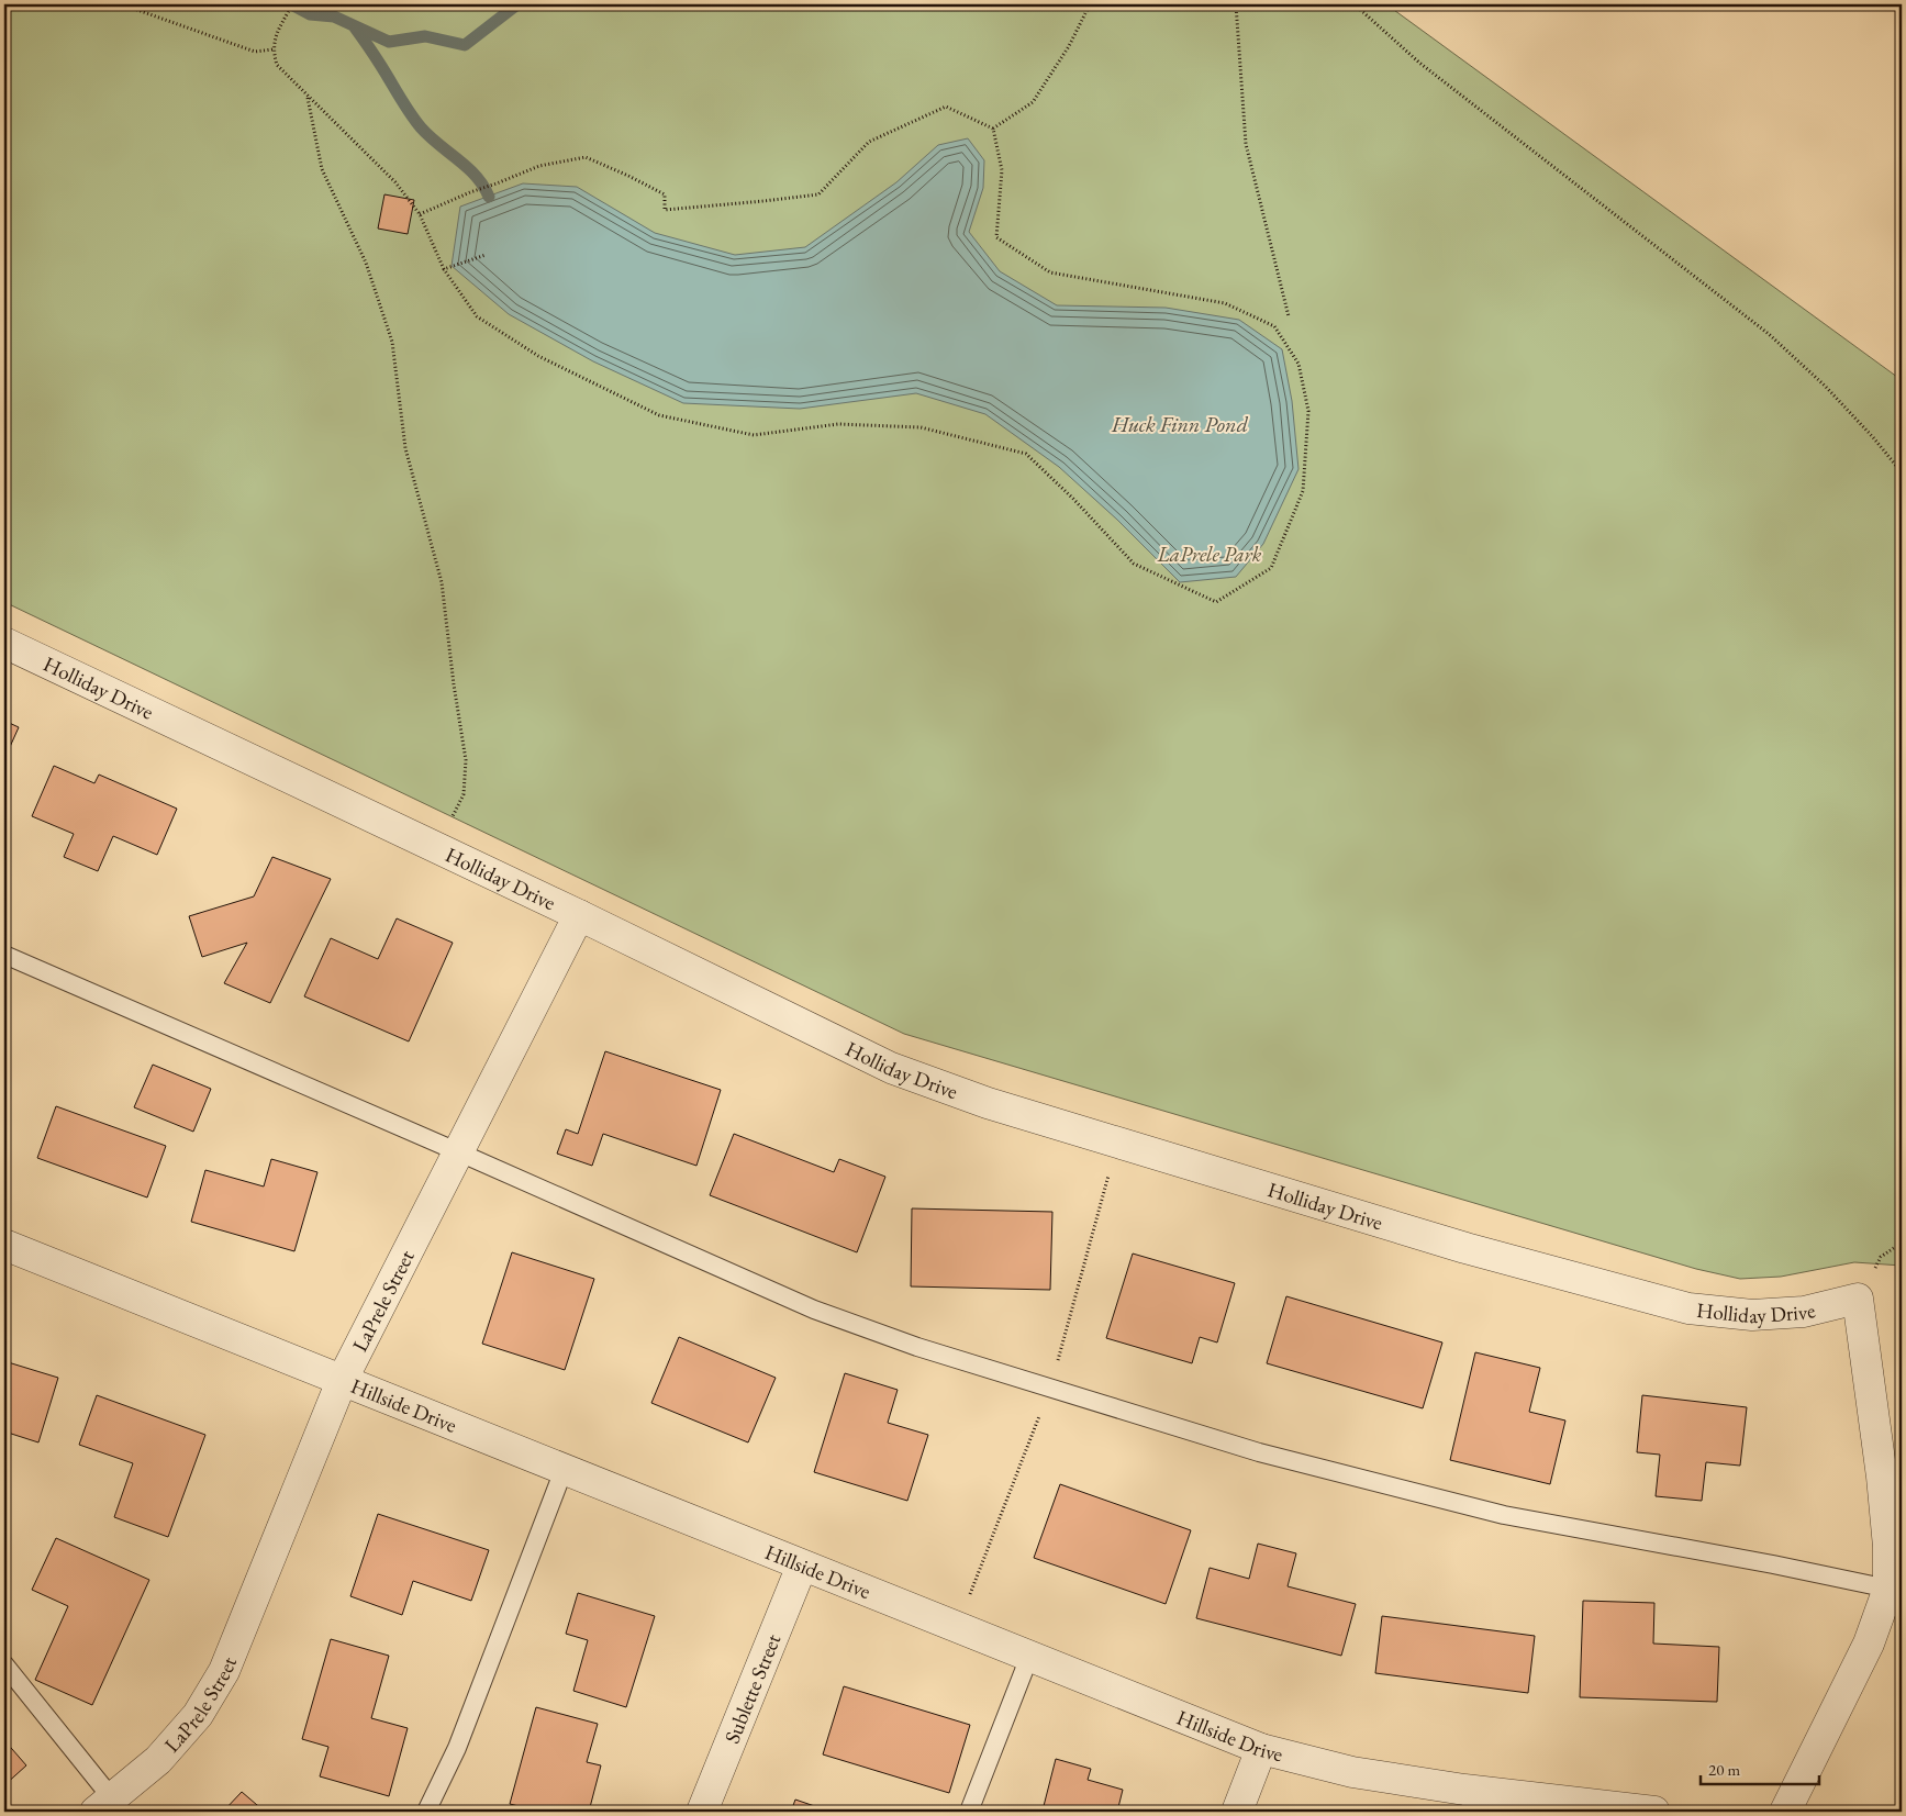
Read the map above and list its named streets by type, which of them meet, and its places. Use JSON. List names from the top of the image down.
{
  "streets": {
    "street": [
      "Holliday Drive",
      "LaPrele Street",
      "Hillside Drive",
      "Sublette Street"
    ]
  },
  "crossings": [
    ["Holliday Drive", "LaPrele Street"],
    ["LaPrele Street", "Hillside Drive"],
    ["Hillside Drive", "Sublette Street"]
  ],
  "water": ["Huck Finn Pond"],
  "parks": ["LaPrele Park"],
  "scale_bar": "20 m"
}
